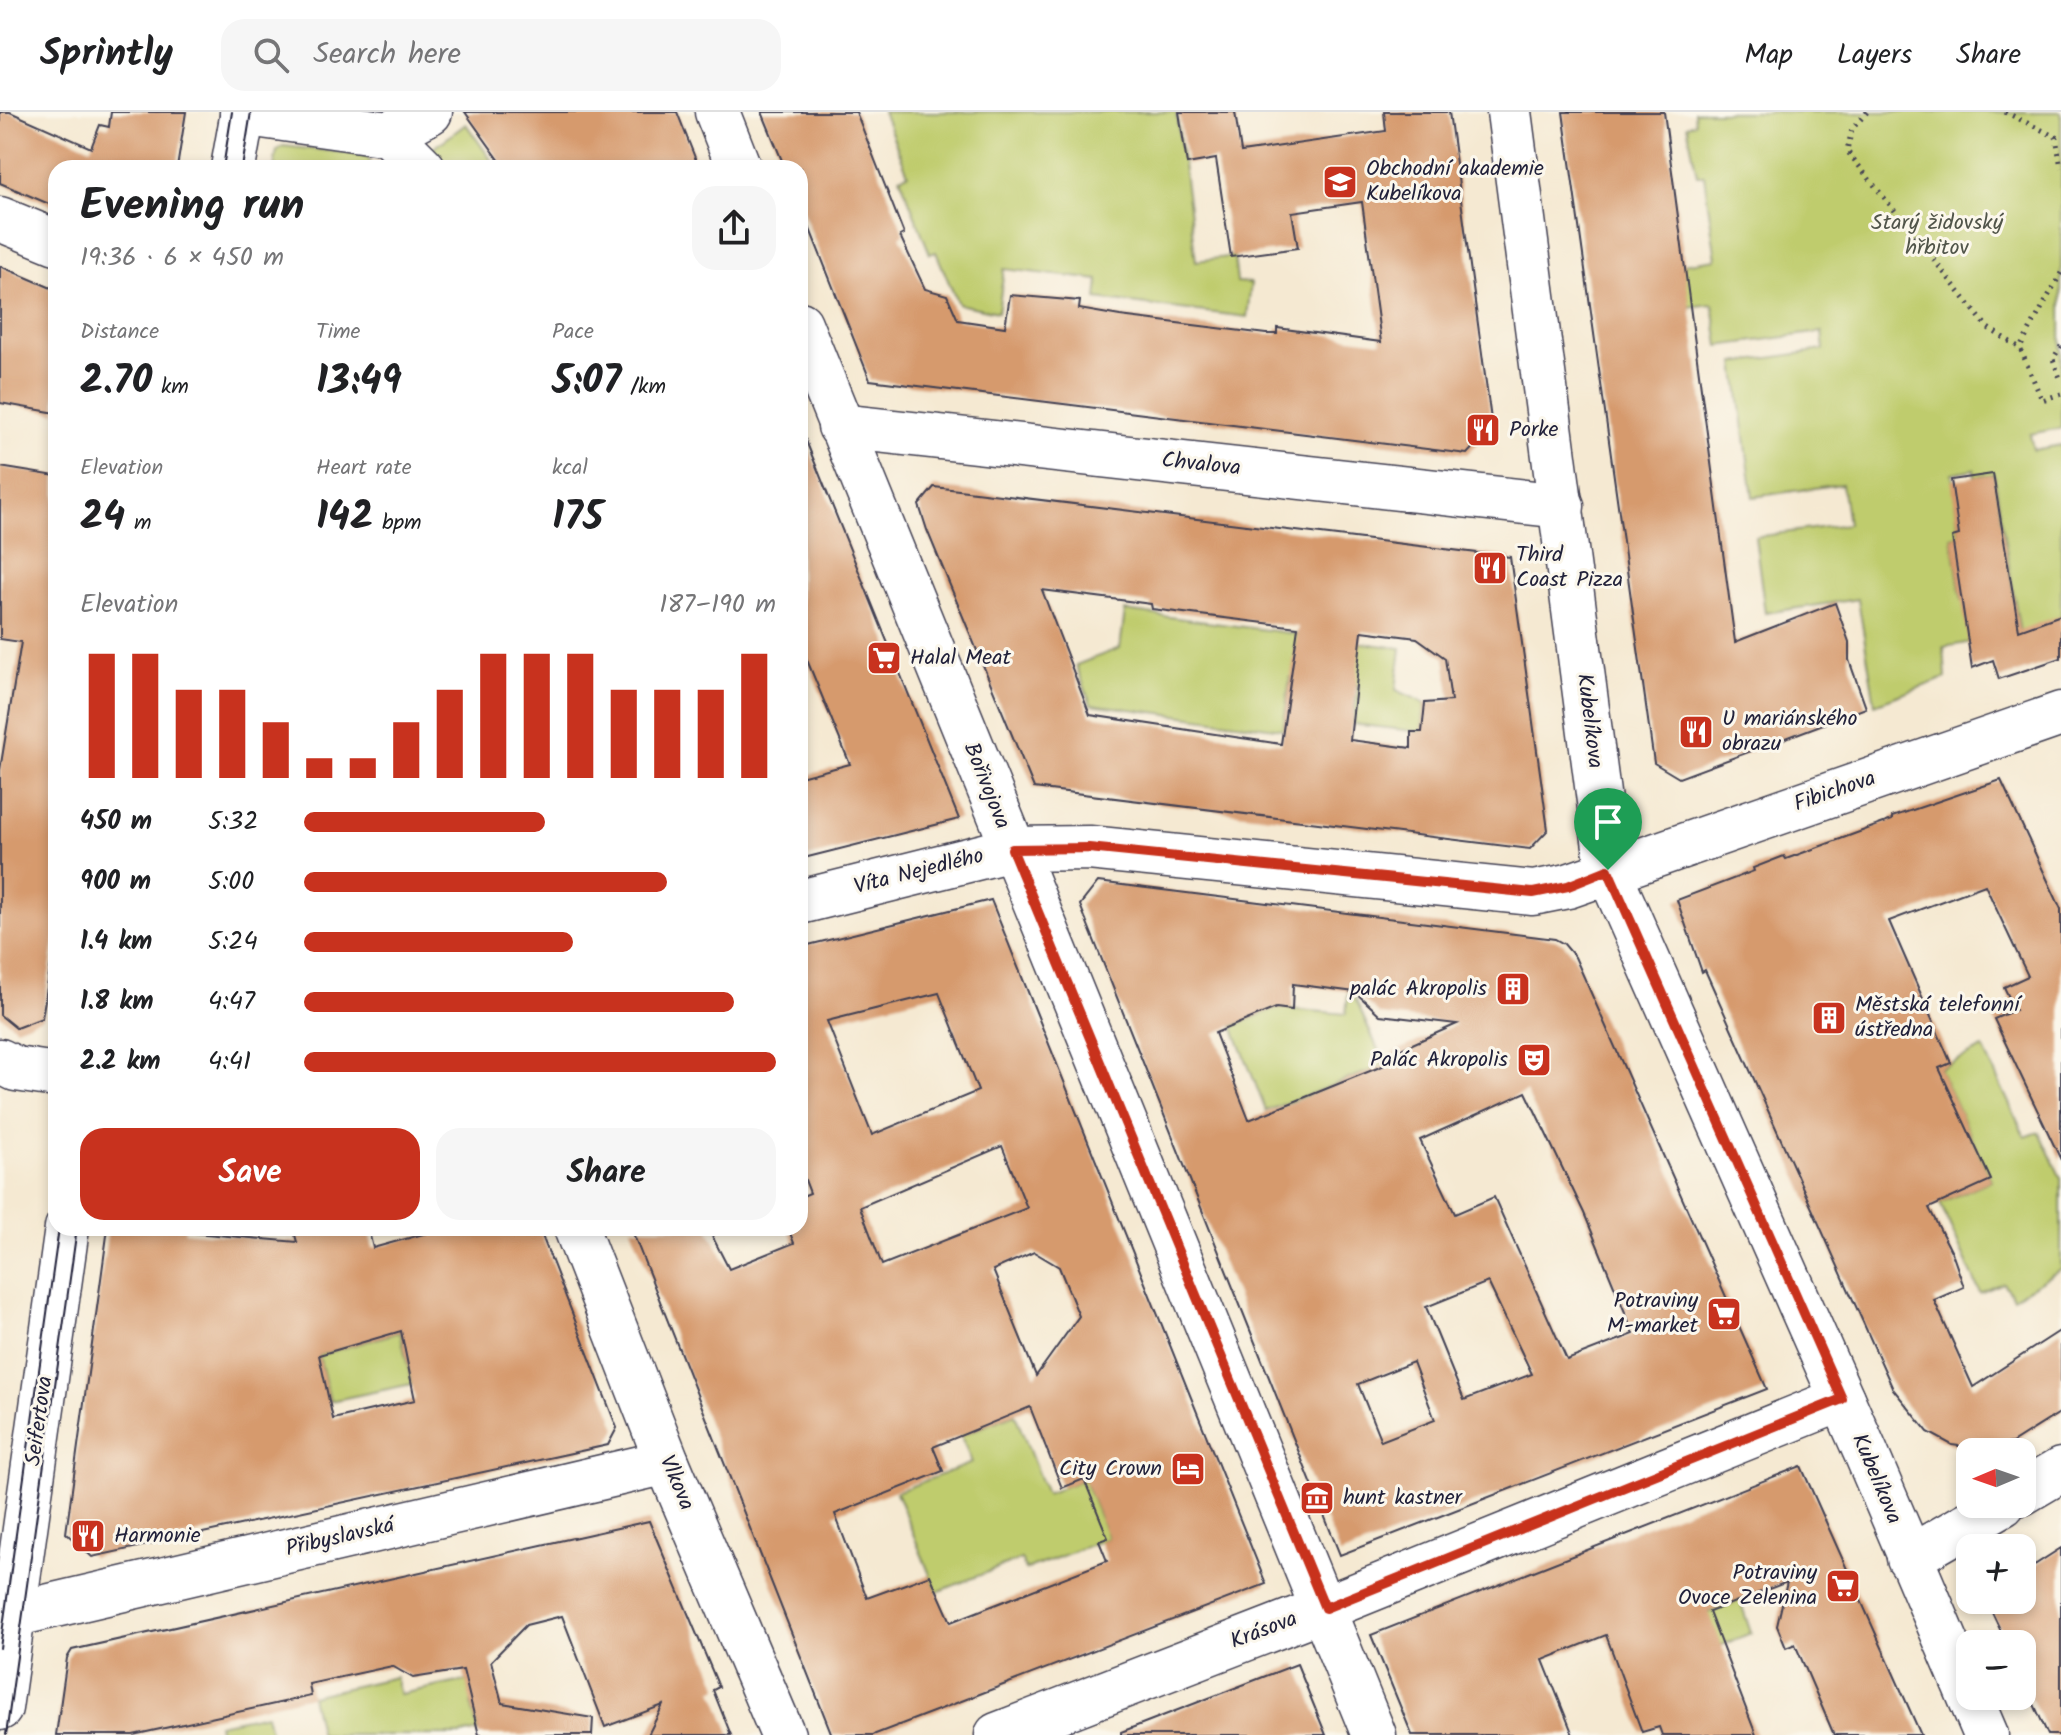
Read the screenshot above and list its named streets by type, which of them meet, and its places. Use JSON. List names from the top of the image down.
{
  "streets": {
    "street": [
      "Chvalova",
      "Kubelíkova",
      "Bořivojova",
      "Fibichova",
      "Víta Nejedlého",
      "Seifertova",
      "Vlkova",
      "Přibyslavská",
      "Krásova"
    ]
  },
  "crossings": [
    ["Chvalova", "Kubelíkova"],
    ["Chvalova", "Bořivojova"],
    ["Kubelíkova", "Fibichova"],
    ["Kubelíkova", "Víta Nejedlého"],
    ["Kubelíkova", "Krásova"],
    ["Bořivojova", "Víta Nejedlého"],
    ["Bořivojova", "Krásova"],
    ["Fibichova", "Víta Nejedlého"],
    ["Seifertova", "Přibyslavská"],
    ["Vlkova", "Přibyslavská"]
  ],
  "parks": ["Starý židovský hřbitov"],
  "places": {
    "school or university": ["Obchodní akademie Kubelíkova"],
    "restaurant": [
      "Porke",
      "Third Coast Pizza",
      "U mariánského obrazu",
      "Harmonie"
    ],
    "supermarket": ["Halal Meat", "Potraviny M-market", "Potraviny Ovoce Zelenina"],
    "building": ["palác Akropolis", "Městská telefonní ústředna"],
    "theatre": ["Palác Akropolis"],
    "hotel": ["City Crown"],
    "museum": ["hunt kastner"]
  },
  "north": "left",
  "page": {
    "header": "Sprintly",
    "search": "Search here",
    "nav": ["Map", "Layers", "Share"],
    "heading": ["Evening run", "19:36 · 6 × 450 m"],
    "stats": [
      ["Distance", "2.70 km"],
      ["Time", "13:49"],
      ["Pace", "5:07 /km"],
      ["Elevation", "24 m"],
      ["Heart rate", "142 bpm"],
      ["kcal", "175"]
    ],
    "chart": ["Elevation", "187–190 m"],
    "list": [
      {
        "name": "450 m",
        "note": "5:32"
      },
      {
        "name": "900 m",
        "note": "5:00"
      },
      {
        "name": "1.4 km",
        "note": "5:24"
      },
      {
        "name": "1.8 km",
        "note": "4:47"
      },
      {
        "name": "2.2 km",
        "note": "4:41"
      }
    ],
    "buttons": ["Save", "Share"],
    "map_buttons": ["+", "−"]
  }
}
